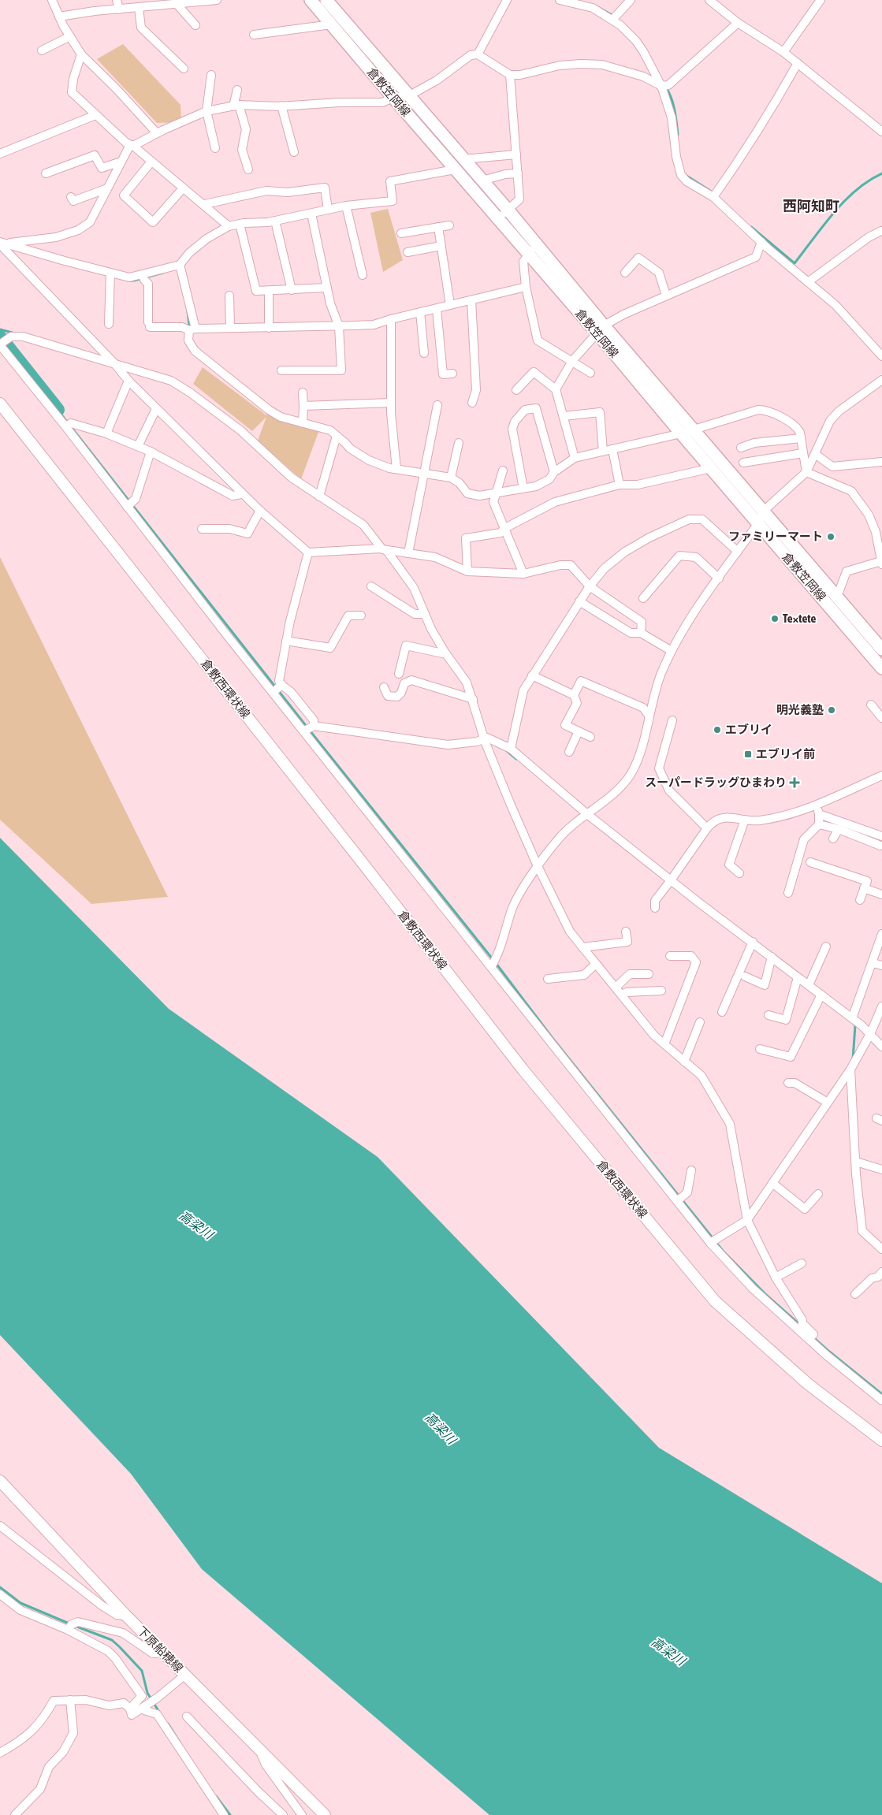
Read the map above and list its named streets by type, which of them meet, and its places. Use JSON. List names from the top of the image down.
{
  "streets": {
    "main road": ["倉敷笠岡線", "倉敷西環状線", "下原船穂線"]
  },
  "districts": ["西阿知町"],
  "water": ["高梁川"],
  "places": {
    "other": [
      "ファミリーマート",
      "Te×tete",
      "明光義塾",
      "エブリイ"
    ],
    "transit": ["エブリイ前"],
    "health": ["スーパードラッグひまわり"]
  }
}
